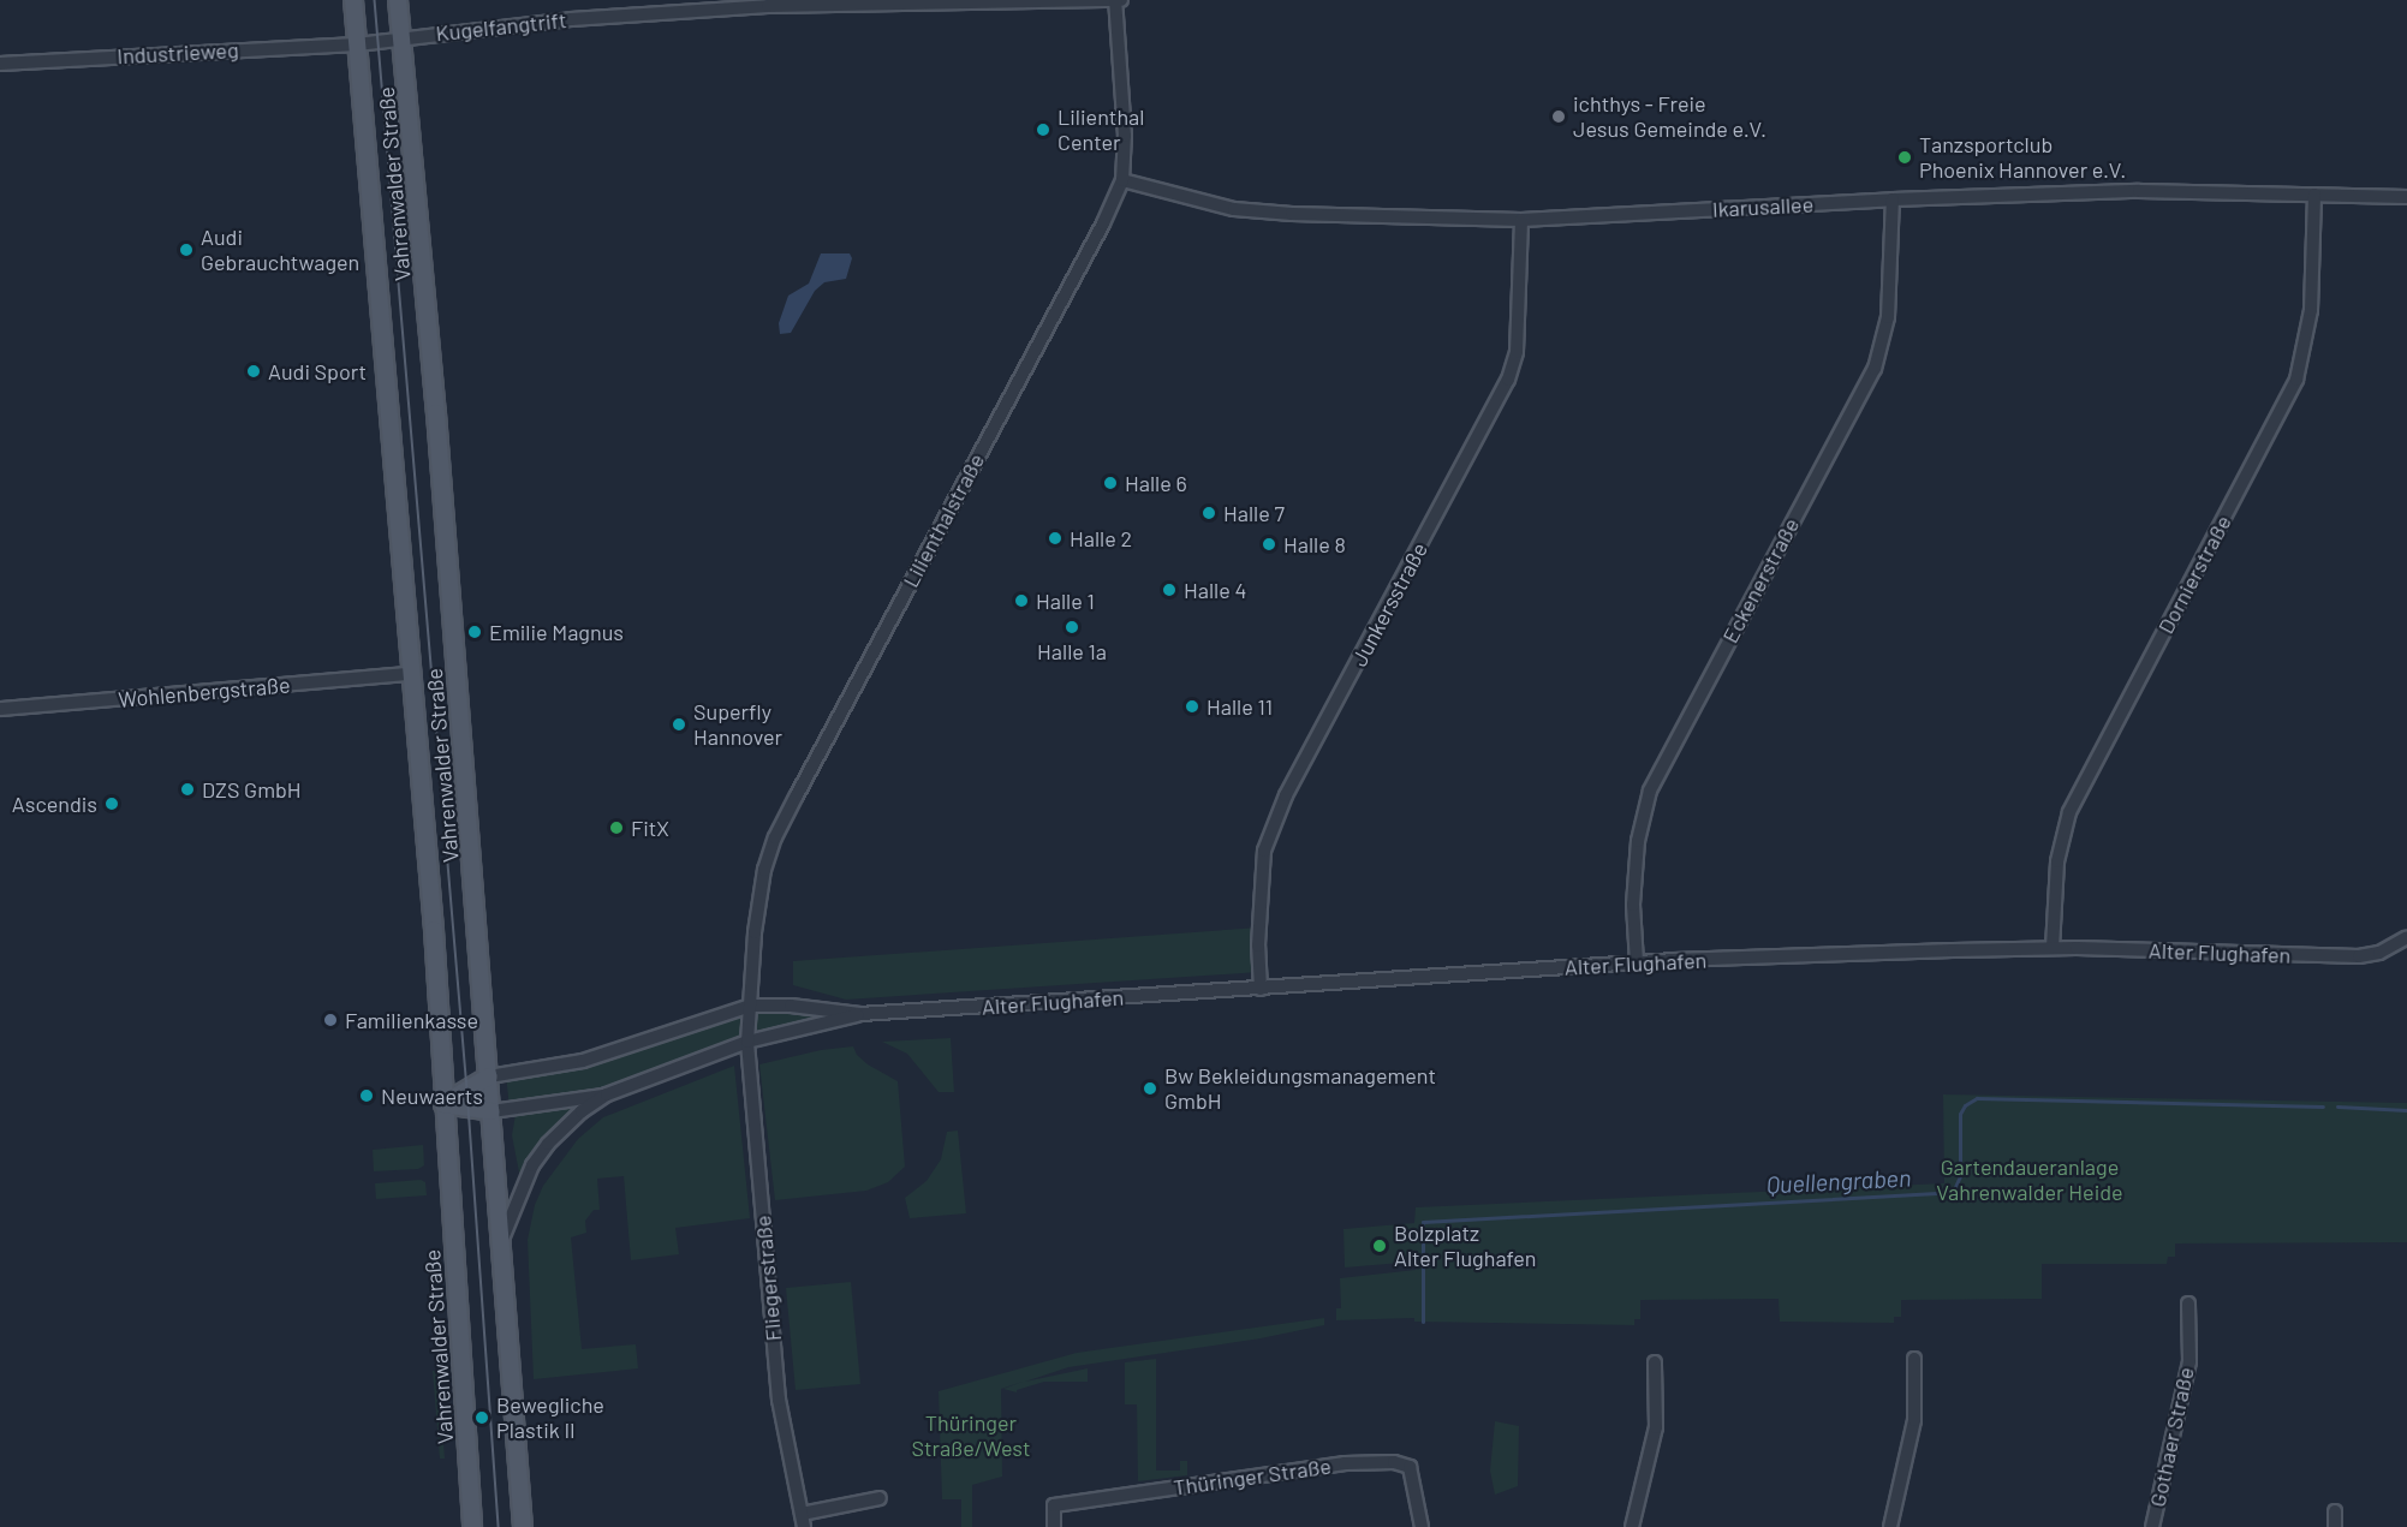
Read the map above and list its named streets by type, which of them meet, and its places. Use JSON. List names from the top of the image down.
{
  "streets": {
    "main road": ["Vahrenwalder Straße"],
    "street": [
      "Kugelfangtrift",
      "Industrieweg",
      "Ikarusallee",
      "Lilienthalstraße",
      "Dornierstraße",
      "Eckenerstraße",
      "Junkersstraße",
      "Wohlenbergstraße",
      "Alter Flughafen",
      "Fliegerstraße",
      "Gothaer Straße",
      "Thüringer Straße"
    ]
  },
  "crossings": [
    ["Kugelfangtrift", "Industrieweg"],
    ["Kugelfangtrift", "Vahrenwalder Straße"],
    ["Kugelfangtrift", "Lilienthalstraße"],
    ["Industrieweg", "Vahrenwalder Straße"],
    ["Vahrenwalder Straße", "Wohlenbergstraße"],
    ["Vahrenwalder Straße", "Alter Flughafen"],
    ["Ikarusallee", "Lilienthalstraße"],
    ["Ikarusallee", "Dornierstraße"],
    ["Ikarusallee", "Eckenerstraße"],
    ["Ikarusallee", "Junkersstraße"],
    ["Lilienthalstraße", "Alter Flughafen"],
    ["Lilienthalstraße", "Fliegerstraße"],
    ["Dornierstraße", "Alter Flughafen"],
    ["Eckenerstraße", "Alter Flughafen"],
    ["Junkersstraße", "Alter Flughafen"],
    ["Alter Flughafen", "Fliegerstraße"]
  ],
  "water": ["Quellengraben"],
  "parks": ["Gartendaueranlage Vahrenwalder Heide", "Thüringer Straße/West"],
  "places": [
    "ichthys - Freie Jesus Gemeinde e.V.",
    "Lilienthal Center",
    "Tanzsportclub Phoenix Hannover e.V.",
    "Audi Gebrauchtwagen",
    "Audi Sport",
    "Halle 6",
    "Halle 7",
    "Halle 2",
    "Halle 8",
    "Halle 4",
    "Halle 1",
    "Halle 1a",
    "Emilie Magnus",
    "Halle 11",
    "Superfly Hannover",
    "DZS GmbH",
    "Ascendis",
    "FitX",
    "Familienkasse",
    "Bw Bekleidungsmanagement GmbH",
    "Neuwaerts",
    "Bolzplatz Alter Flughafen",
    "Bewegliche Plastik II"
  ]
}
